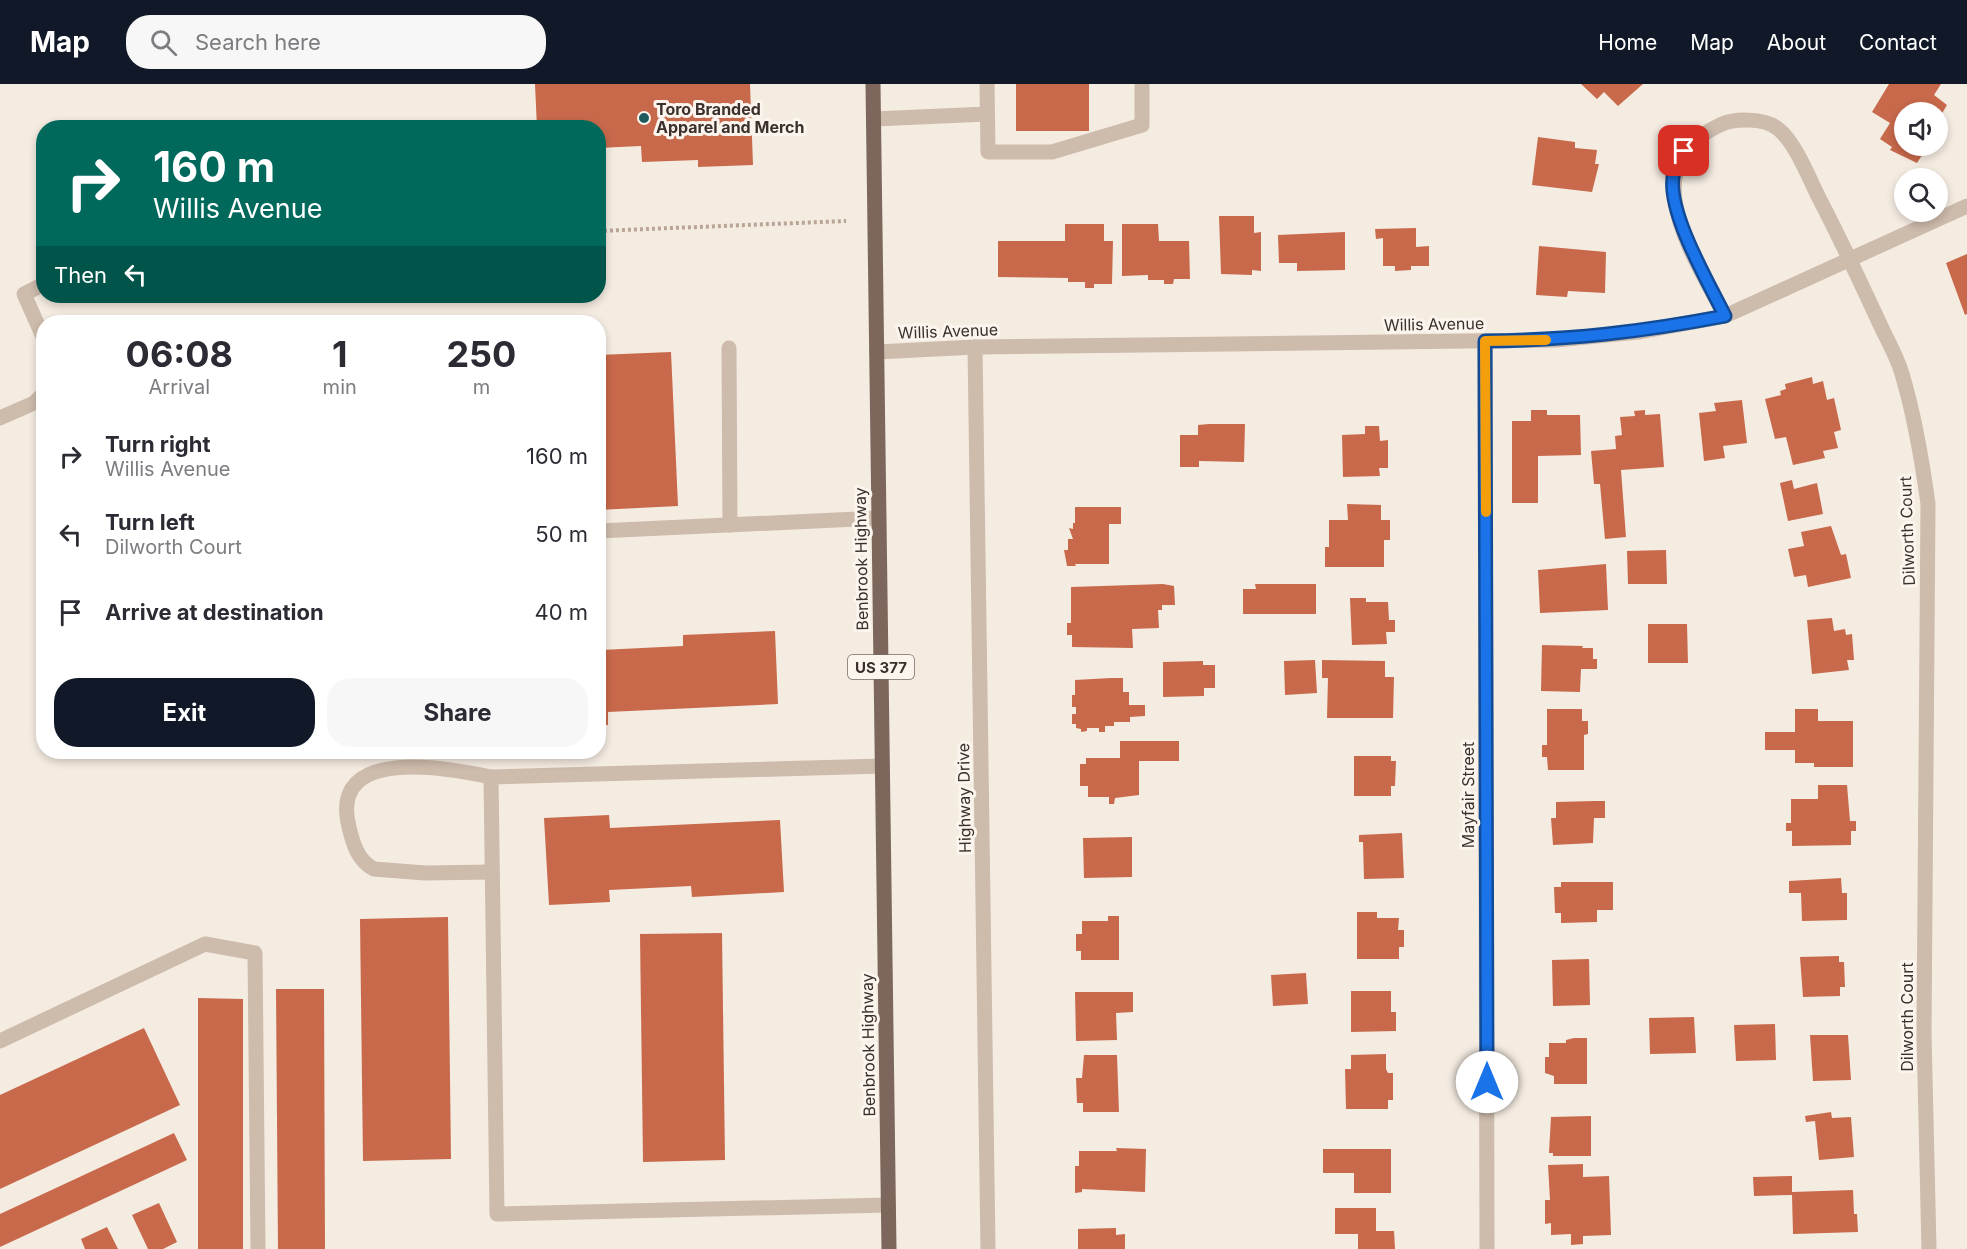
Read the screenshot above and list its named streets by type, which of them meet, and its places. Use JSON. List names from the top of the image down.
{
  "streets": {
    "main road": ["Benbrook Highway", "US 377"],
    "street": [
      "Willis Avenue",
      "Dilworth Court",
      "Mayfair Street",
      "Highway Drive"
    ]
  },
  "crossings": [
    ["Willis Avenue", "Dilworth Court"],
    ["Willis Avenue", "Benbrook Highway"],
    ["Willis Avenue", "Mayfair Street"],
    ["Willis Avenue", "Highway Drive"]
  ],
  "places": ["Toro Branded Apparel and Merch"],
  "page": {
    "header": "Map",
    "search": "Search here",
    "nav": [
      "Home",
      "Map",
      "About",
      "Contact"
    ],
    "turn": ["160 m", "Willis Avenue"],
    "then": "Then",
    "eta": [
      "06:08",
      "Arrival",
      "1",
      "min",
      "250",
      "m"
    ],
    "list": [
      {
        "name": "Turn right",
        "note": "Willis Avenue",
        "value": "160 m"
      },
      {
        "name": "Turn left",
        "note": "Dilworth Court",
        "value": "50 m"
      },
      {
        "name": "Arrive at destination",
        "value": "40 m"
      }
    ],
    "buttons": ["Exit", "Share"]
  }
}
